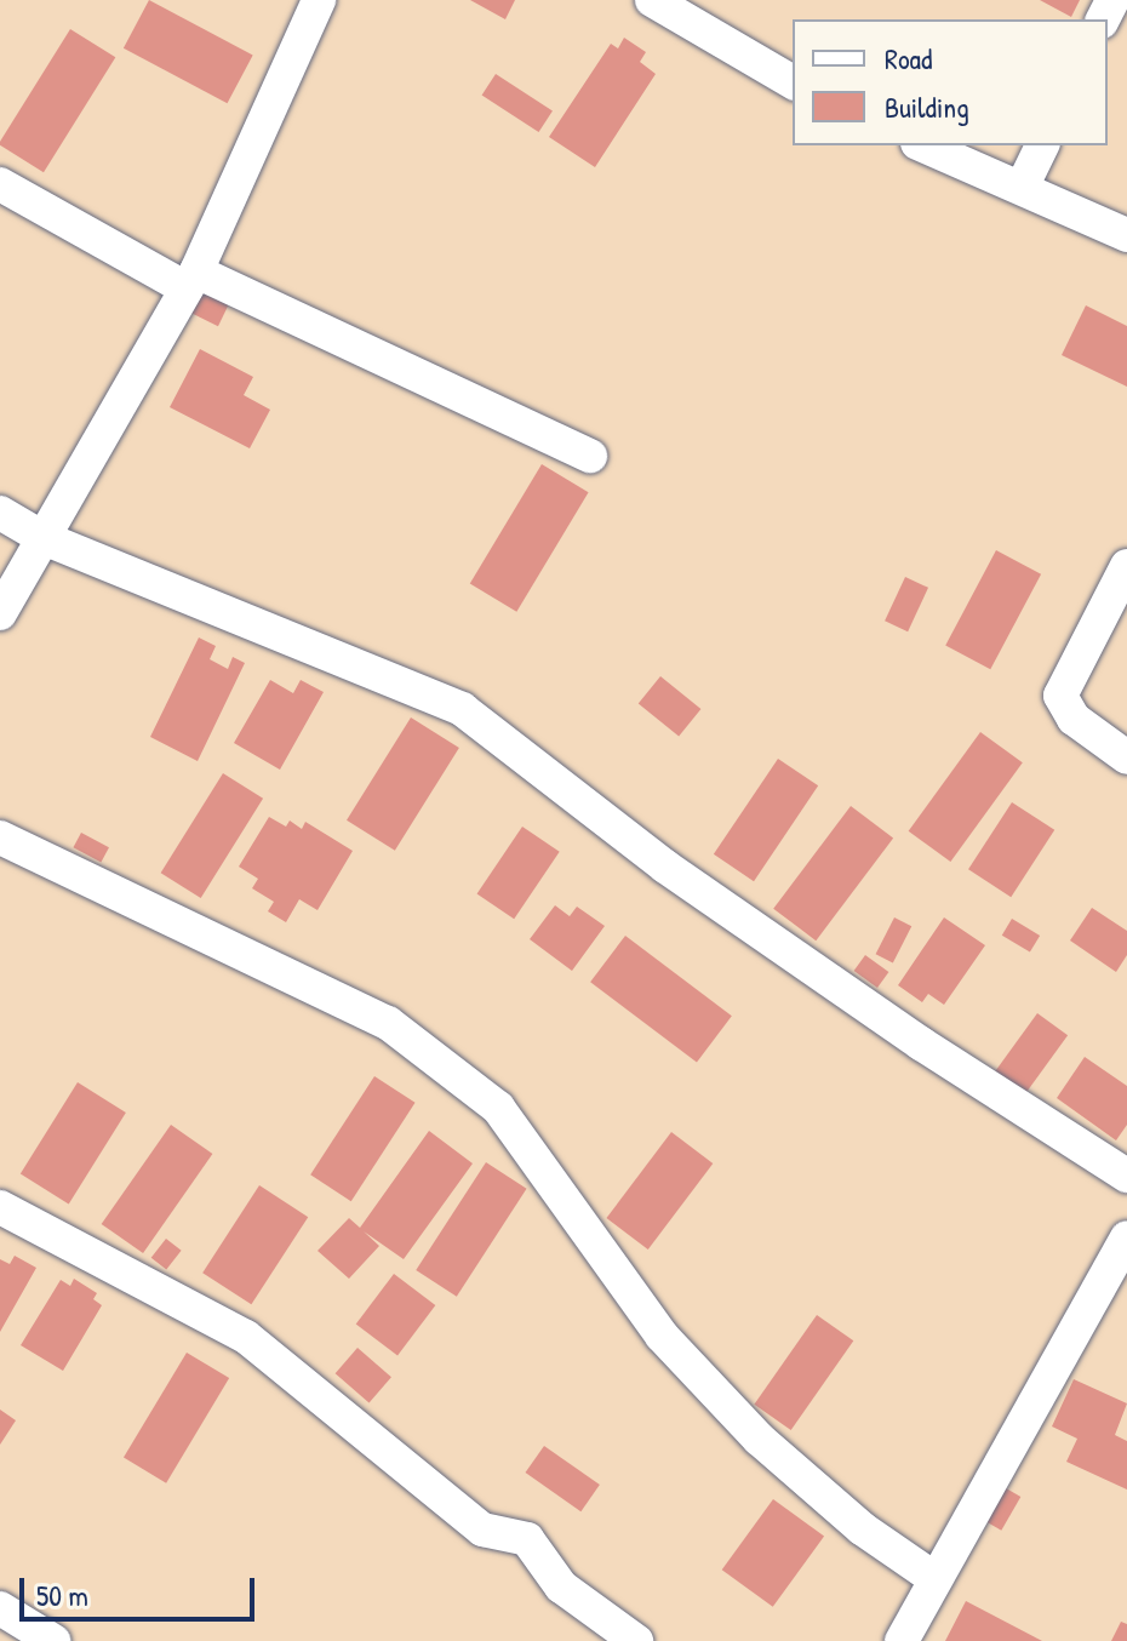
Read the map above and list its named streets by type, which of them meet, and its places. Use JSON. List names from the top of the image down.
{
  "legend": ["Road", "Building"],
  "scale_bar": "50 m"
}
